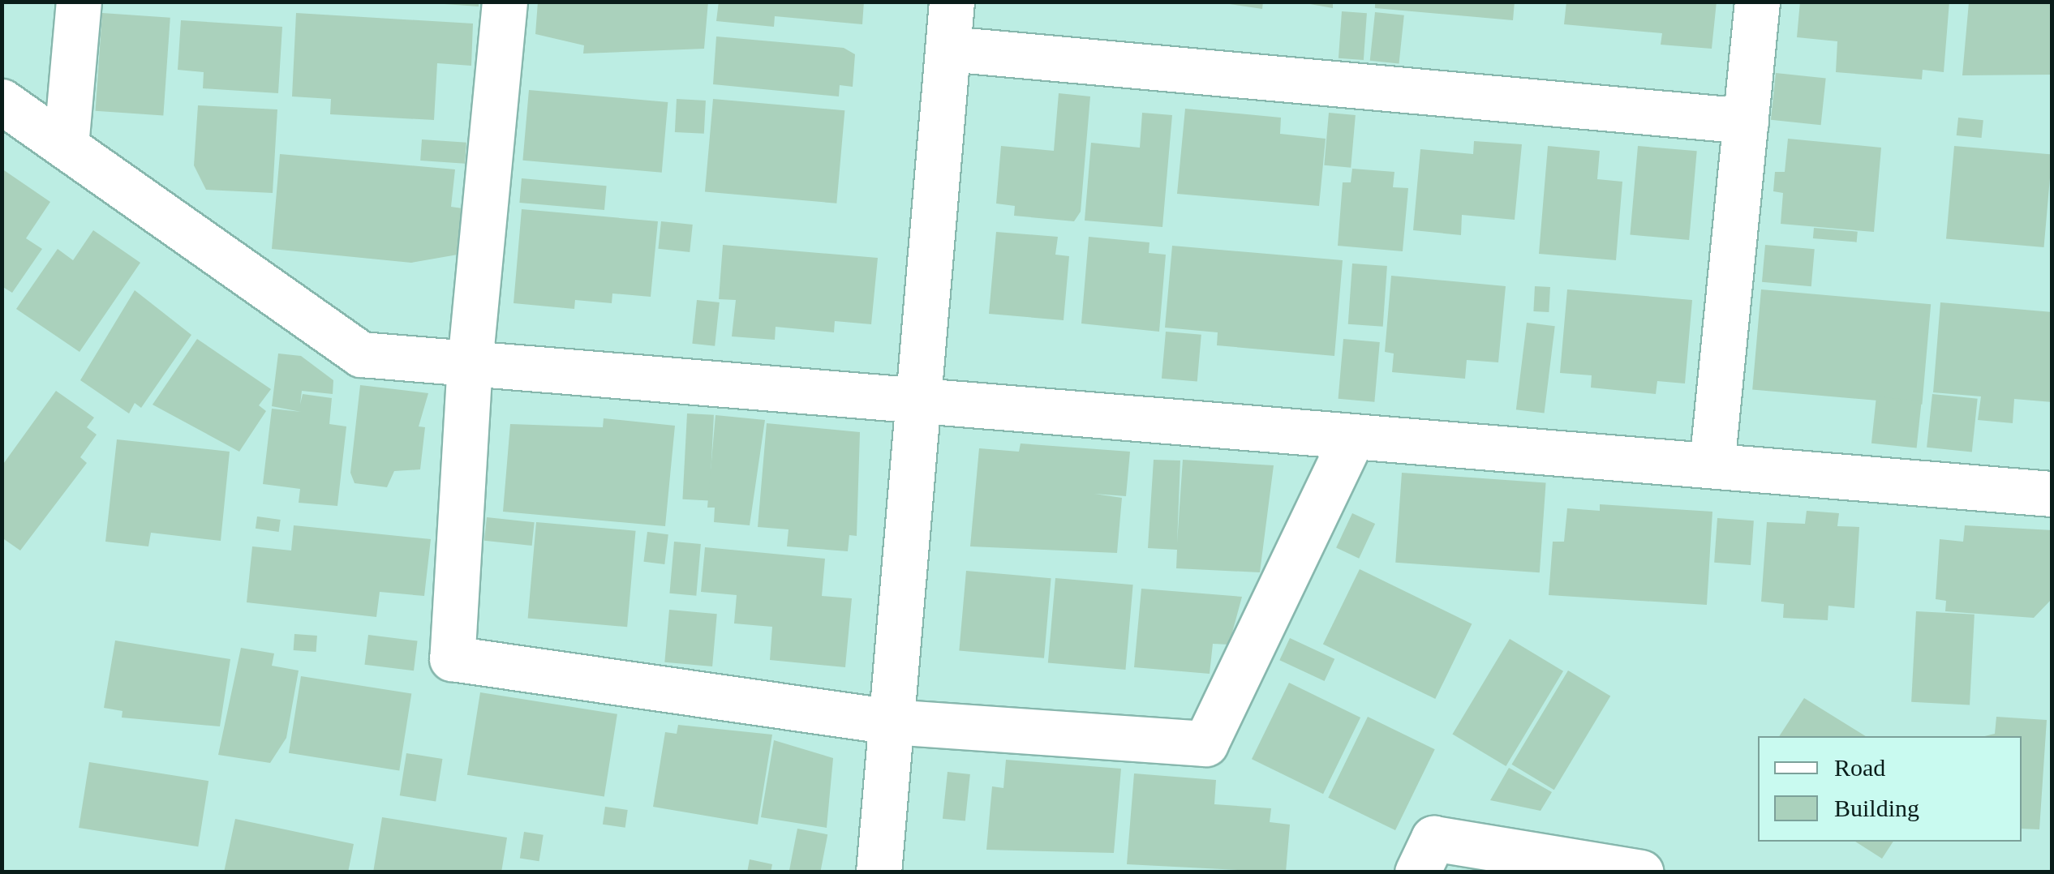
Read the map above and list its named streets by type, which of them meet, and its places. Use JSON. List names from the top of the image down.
{
  "legend": ["Road", "Building"]
}
